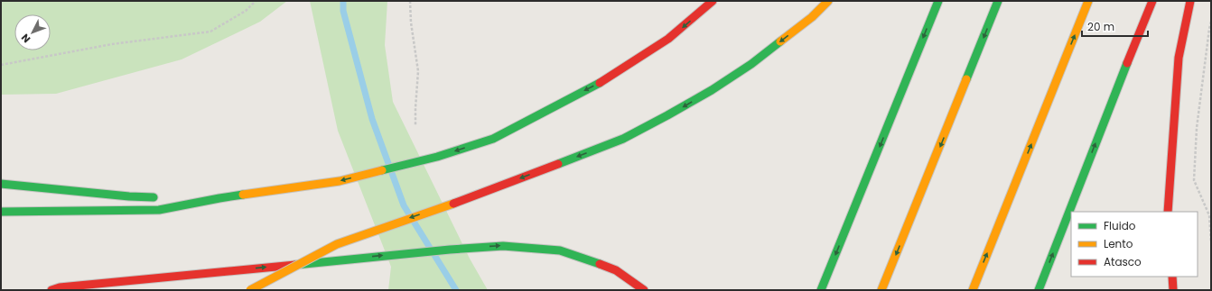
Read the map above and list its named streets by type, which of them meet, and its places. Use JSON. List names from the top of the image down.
{
  "legend": ["Fluido", "Lento", "Atasco"],
  "scale_bar": "20 m",
  "north": "bottom left"
}
